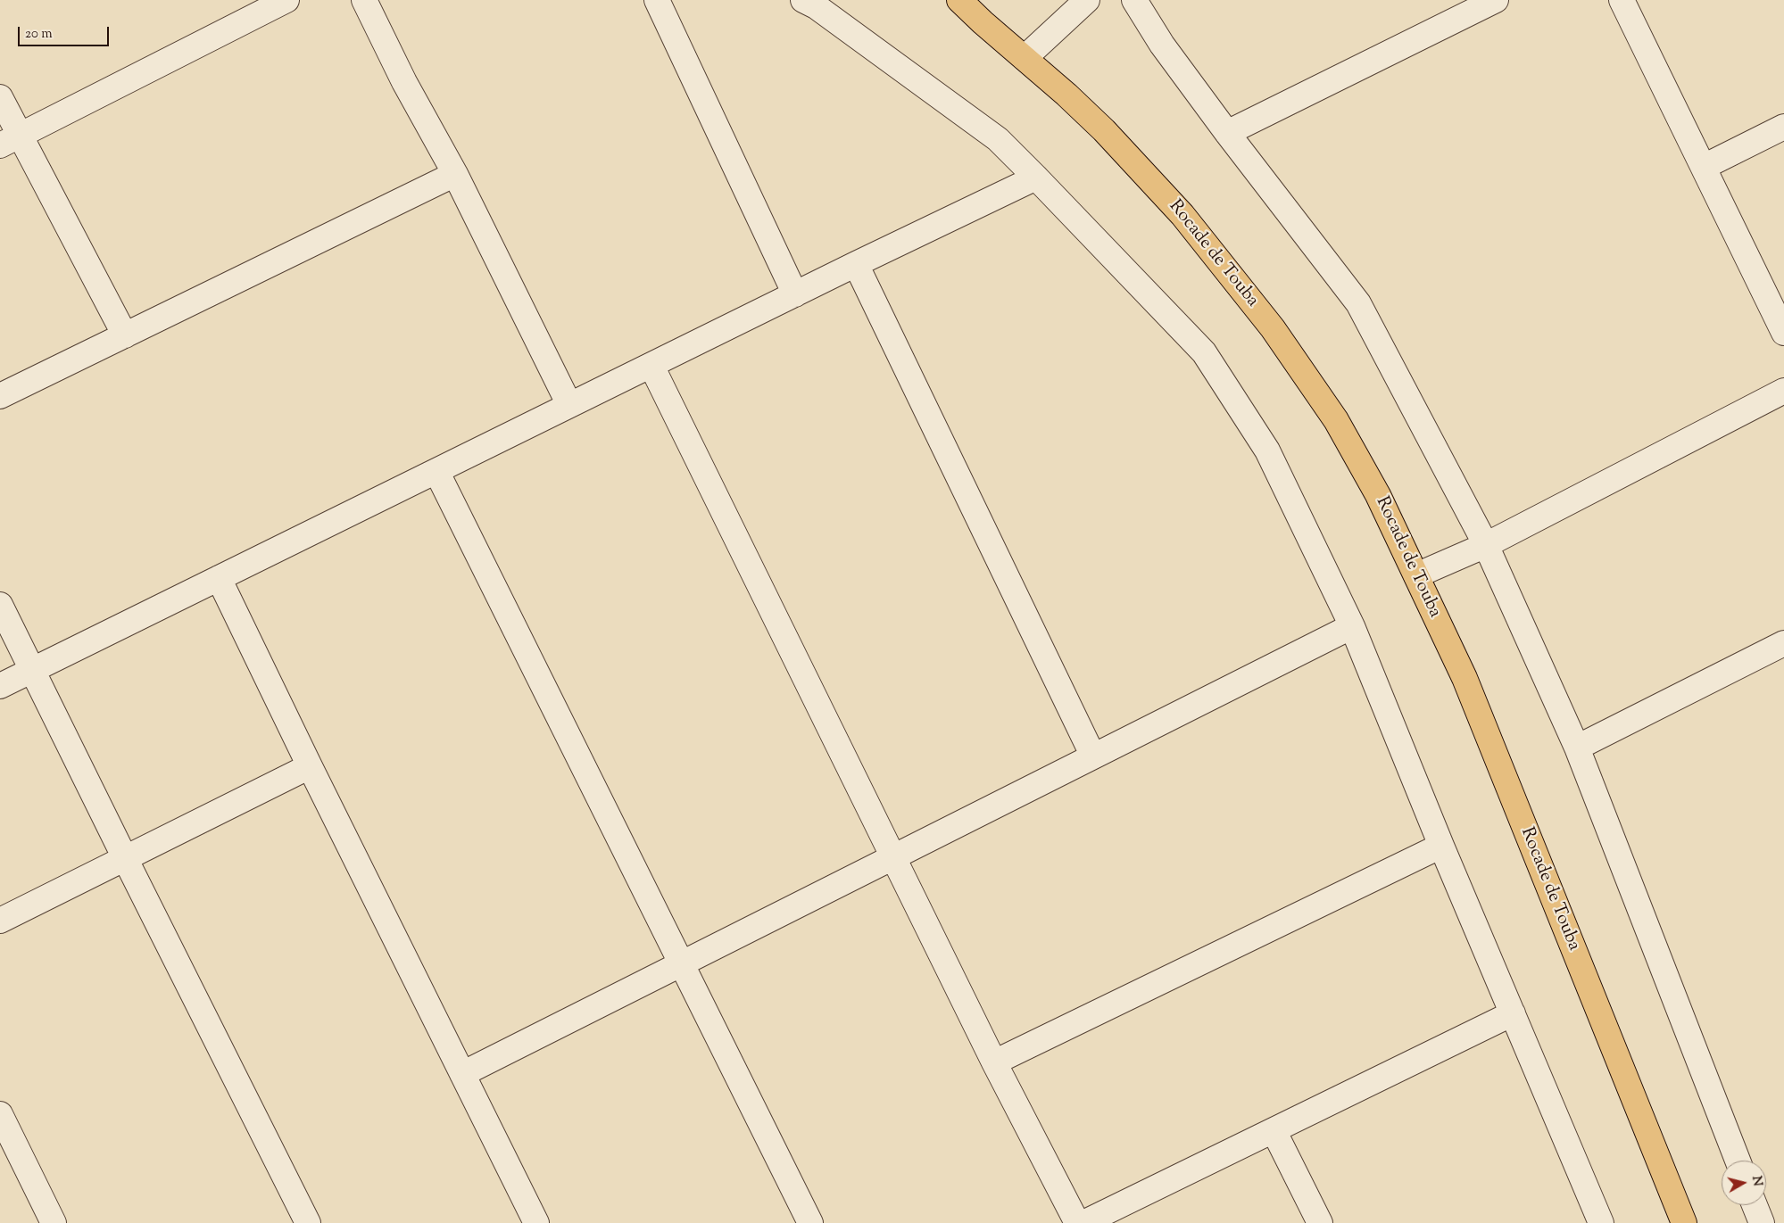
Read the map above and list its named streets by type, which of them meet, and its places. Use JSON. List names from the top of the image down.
{
  "streets": {
    "main road": ["Rocade de Touba"]
  },
  "scale_bar": "20 m",
  "north": "right"
}
